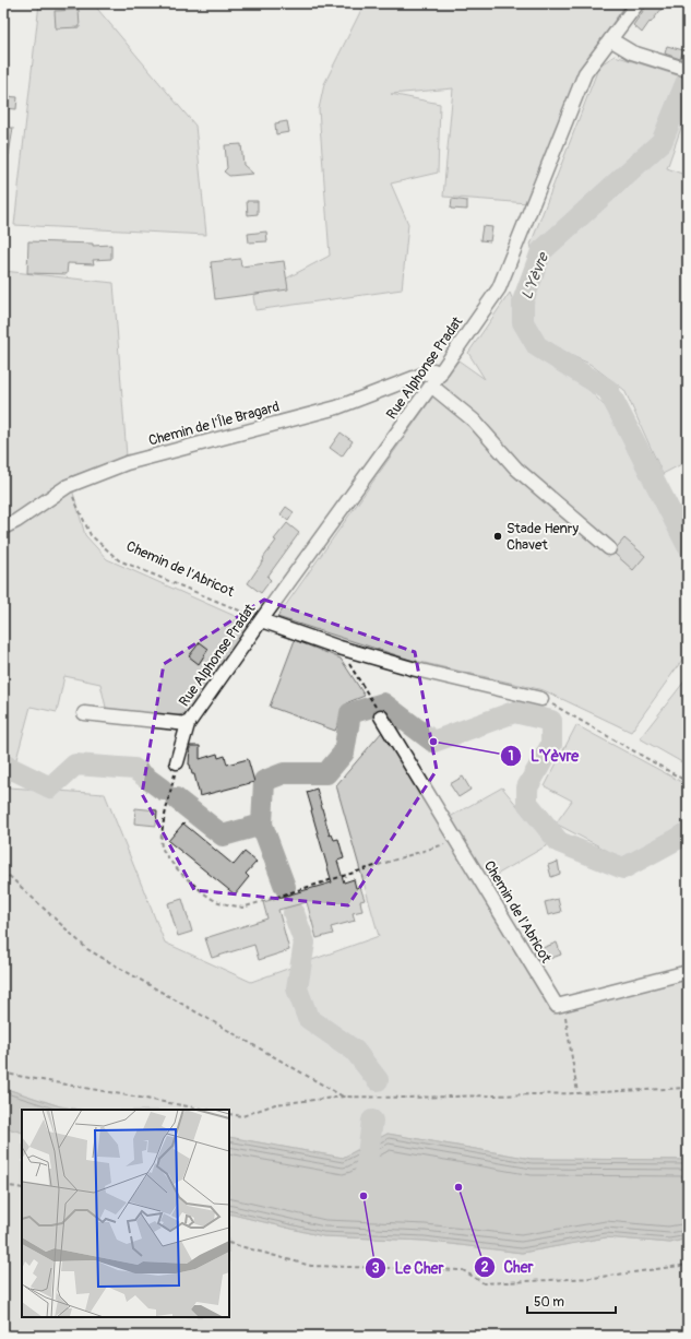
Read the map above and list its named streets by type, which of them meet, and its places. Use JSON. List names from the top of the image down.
{
  "streets": {
    "street": ["Rue Alphonse Pradat", "Chemin de l'Île Bragard", "Chemin de l'Abricot"]
  },
  "crossings": [
    ["Rue Alphonse Pradat", "Chemin de l'Île Bragard"],
    ["Rue Alphonse Pradat", "Chemin de l'Abricot"],
    ["Chemin de l'Île Bragard", "Chemin de l'Abricot"]
  ],
  "water": ["L'Yèvre"],
  "places": [
    "Stade Henry Chavet",
    "L'Yèvre",
    "Cher",
    "Le Cher"
  ],
  "scale_bar": "50 m"
}
